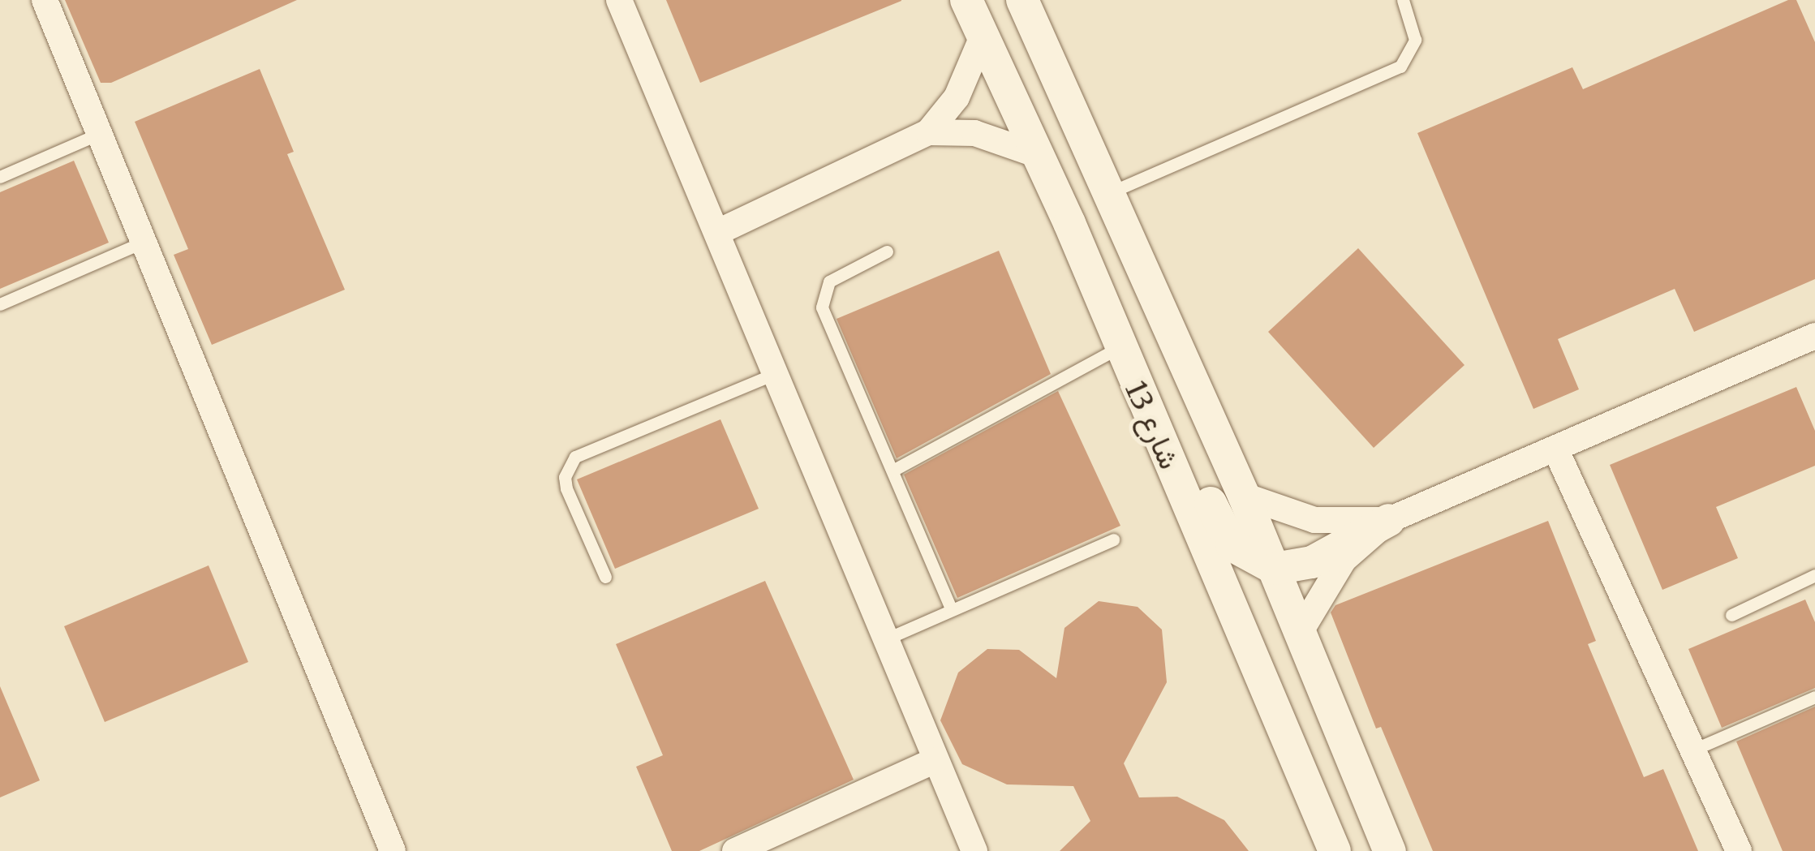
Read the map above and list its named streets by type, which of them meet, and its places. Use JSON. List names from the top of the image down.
{
  "streets": {
    "street": ["شارع 13"]
  }
}
